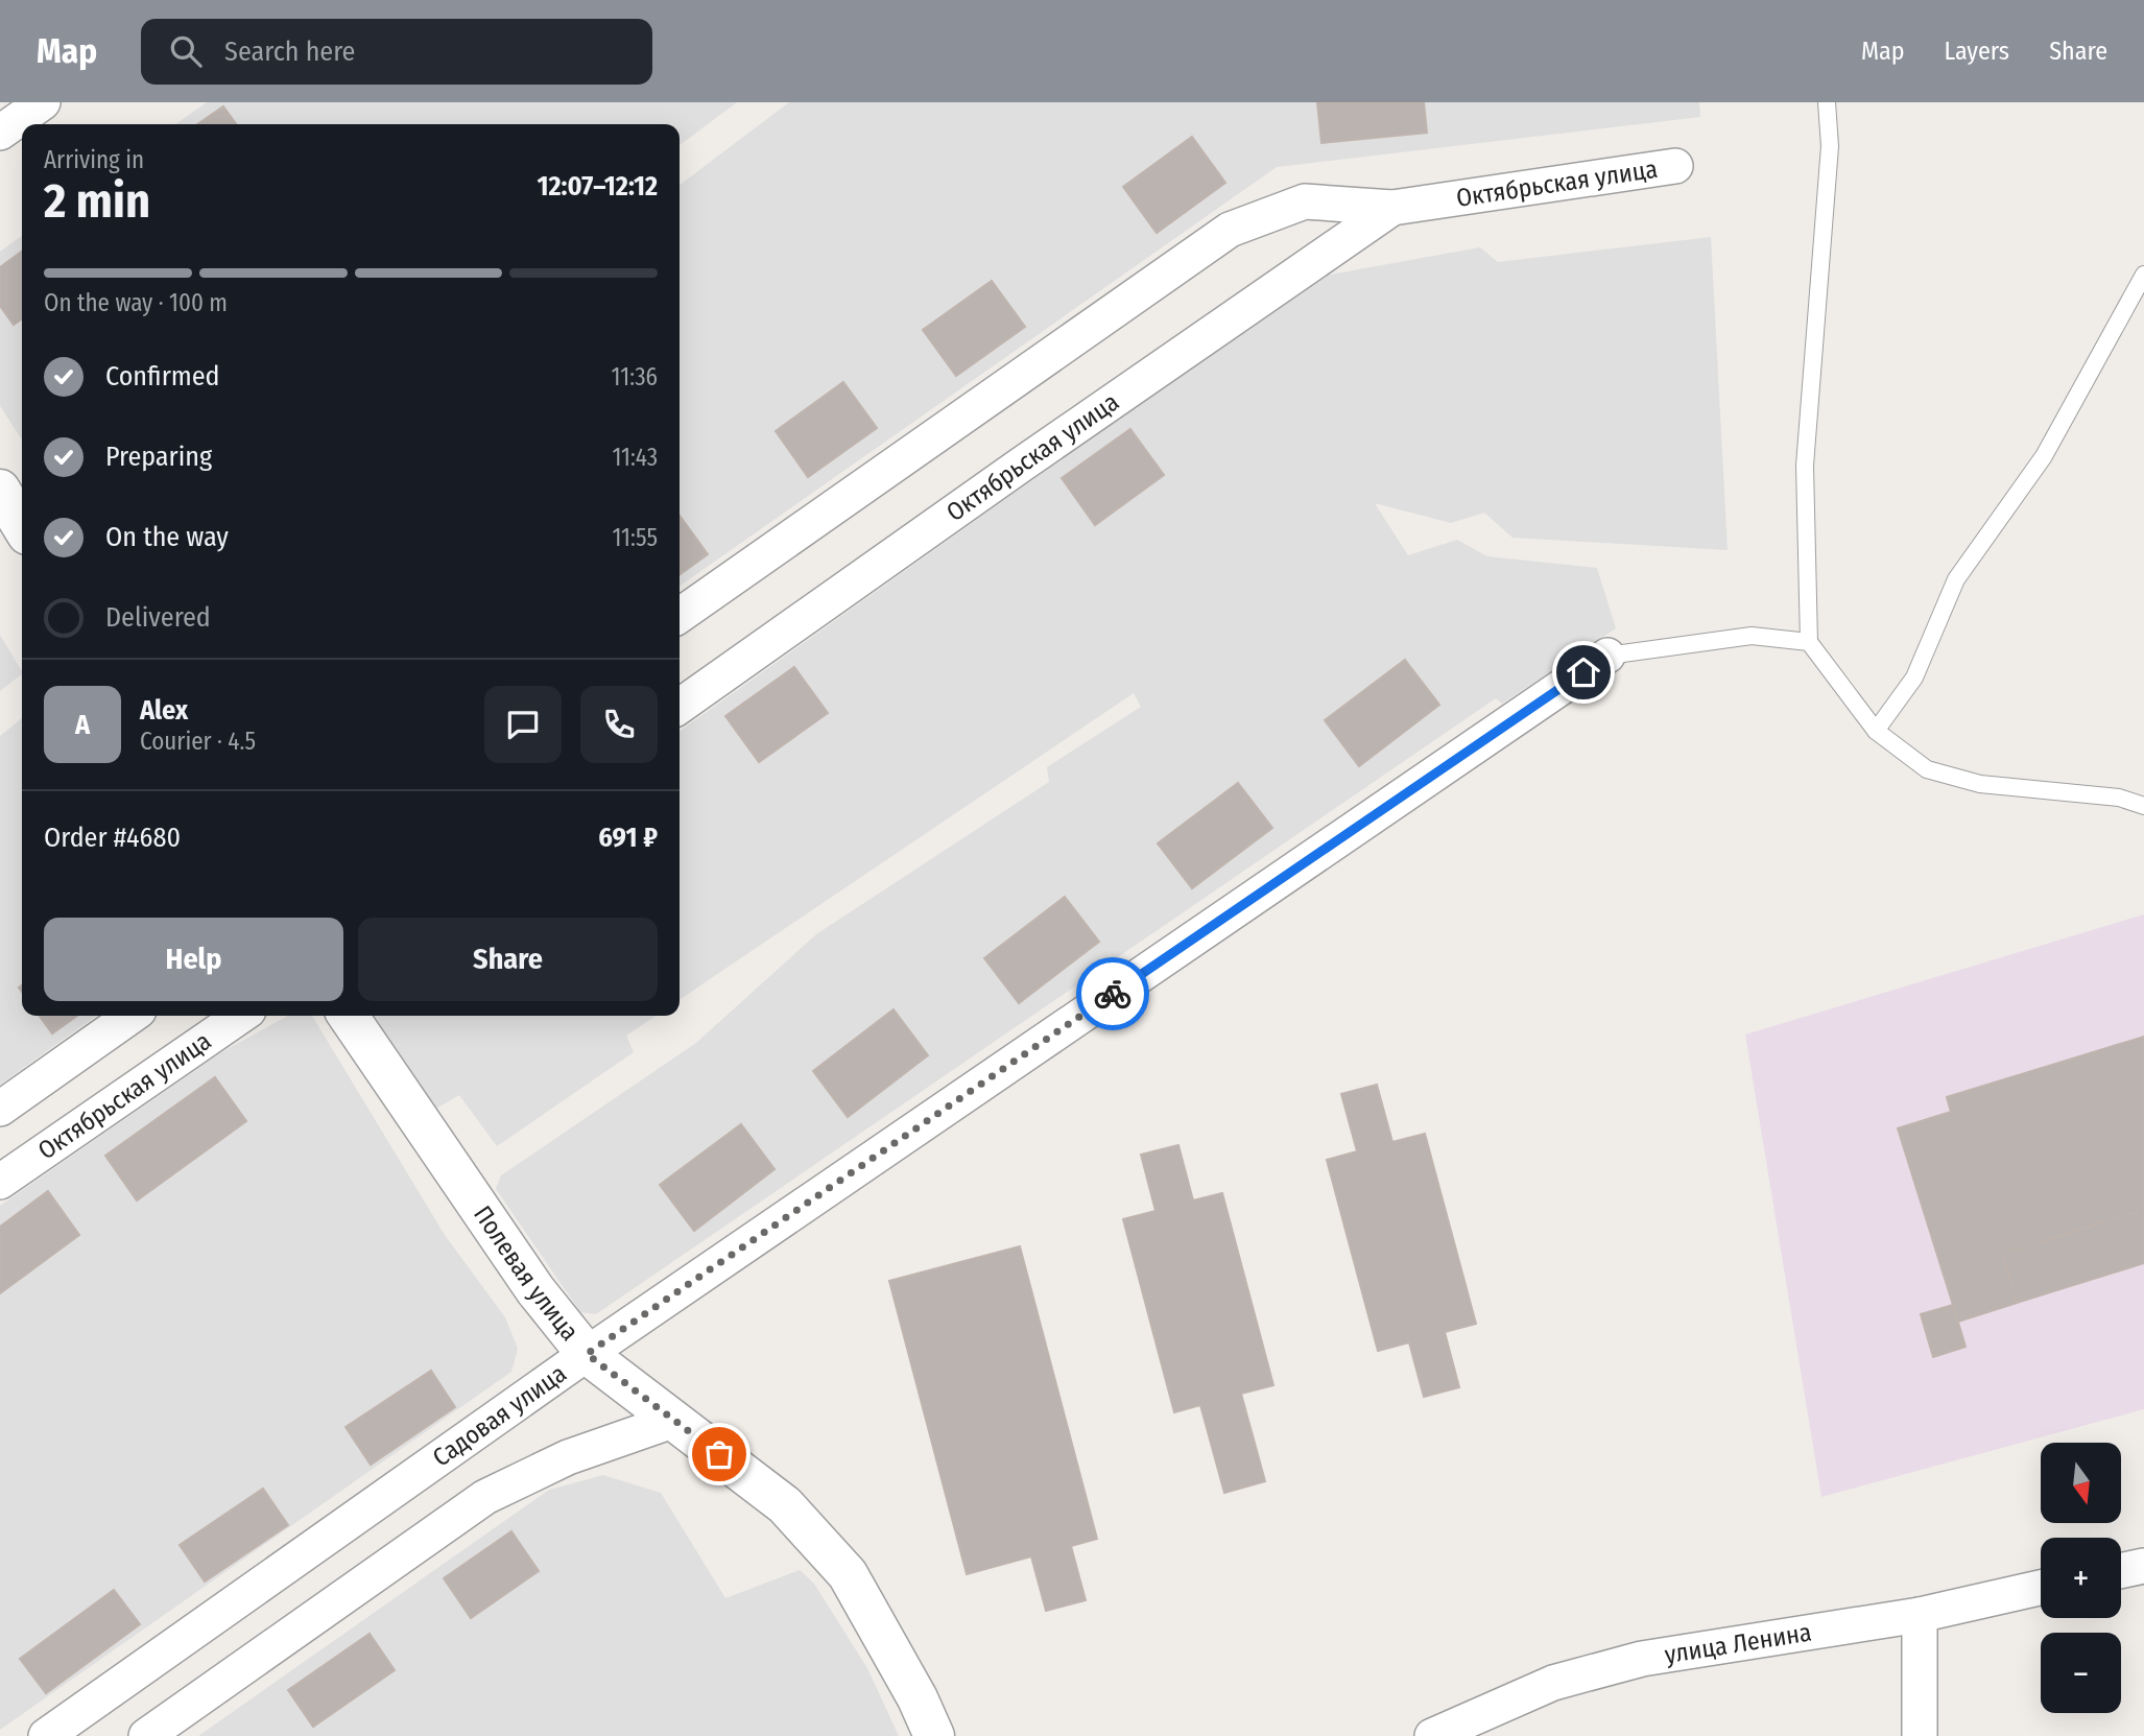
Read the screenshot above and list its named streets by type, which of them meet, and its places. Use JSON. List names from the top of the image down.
{
  "streets": {
    "street": [
      "Октябрьская улица",
      "Полевая улица",
      "Садовая улица",
      "улица Ленина"
    ]
  },
  "crossings": [
    ["Полевая улица", "Садовая улица"]
  ],
  "north": "bottom",
  "page": {
    "header": "Map",
    "search": "Search here",
    "nav": ["Map", "Layers", "Share"],
    "heading": ["2 min", "Arriving in", "12:07–12:12"],
    "panel": [
      "Alex",
      "Courier · 4.5",
      "Order #4680",
      "691 ₽"
    ],
    "bar": "On the way · 100 m",
    "list": [
      ["Confirmed", "11:36"],
      ["Preparing", "11:43"],
      ["On the way", "11:55"],
      "Delivered"
    ],
    "round": "A",
    "buttons": ["Help", "Share"],
    "map_buttons": ["+", "−"]
  }
}
